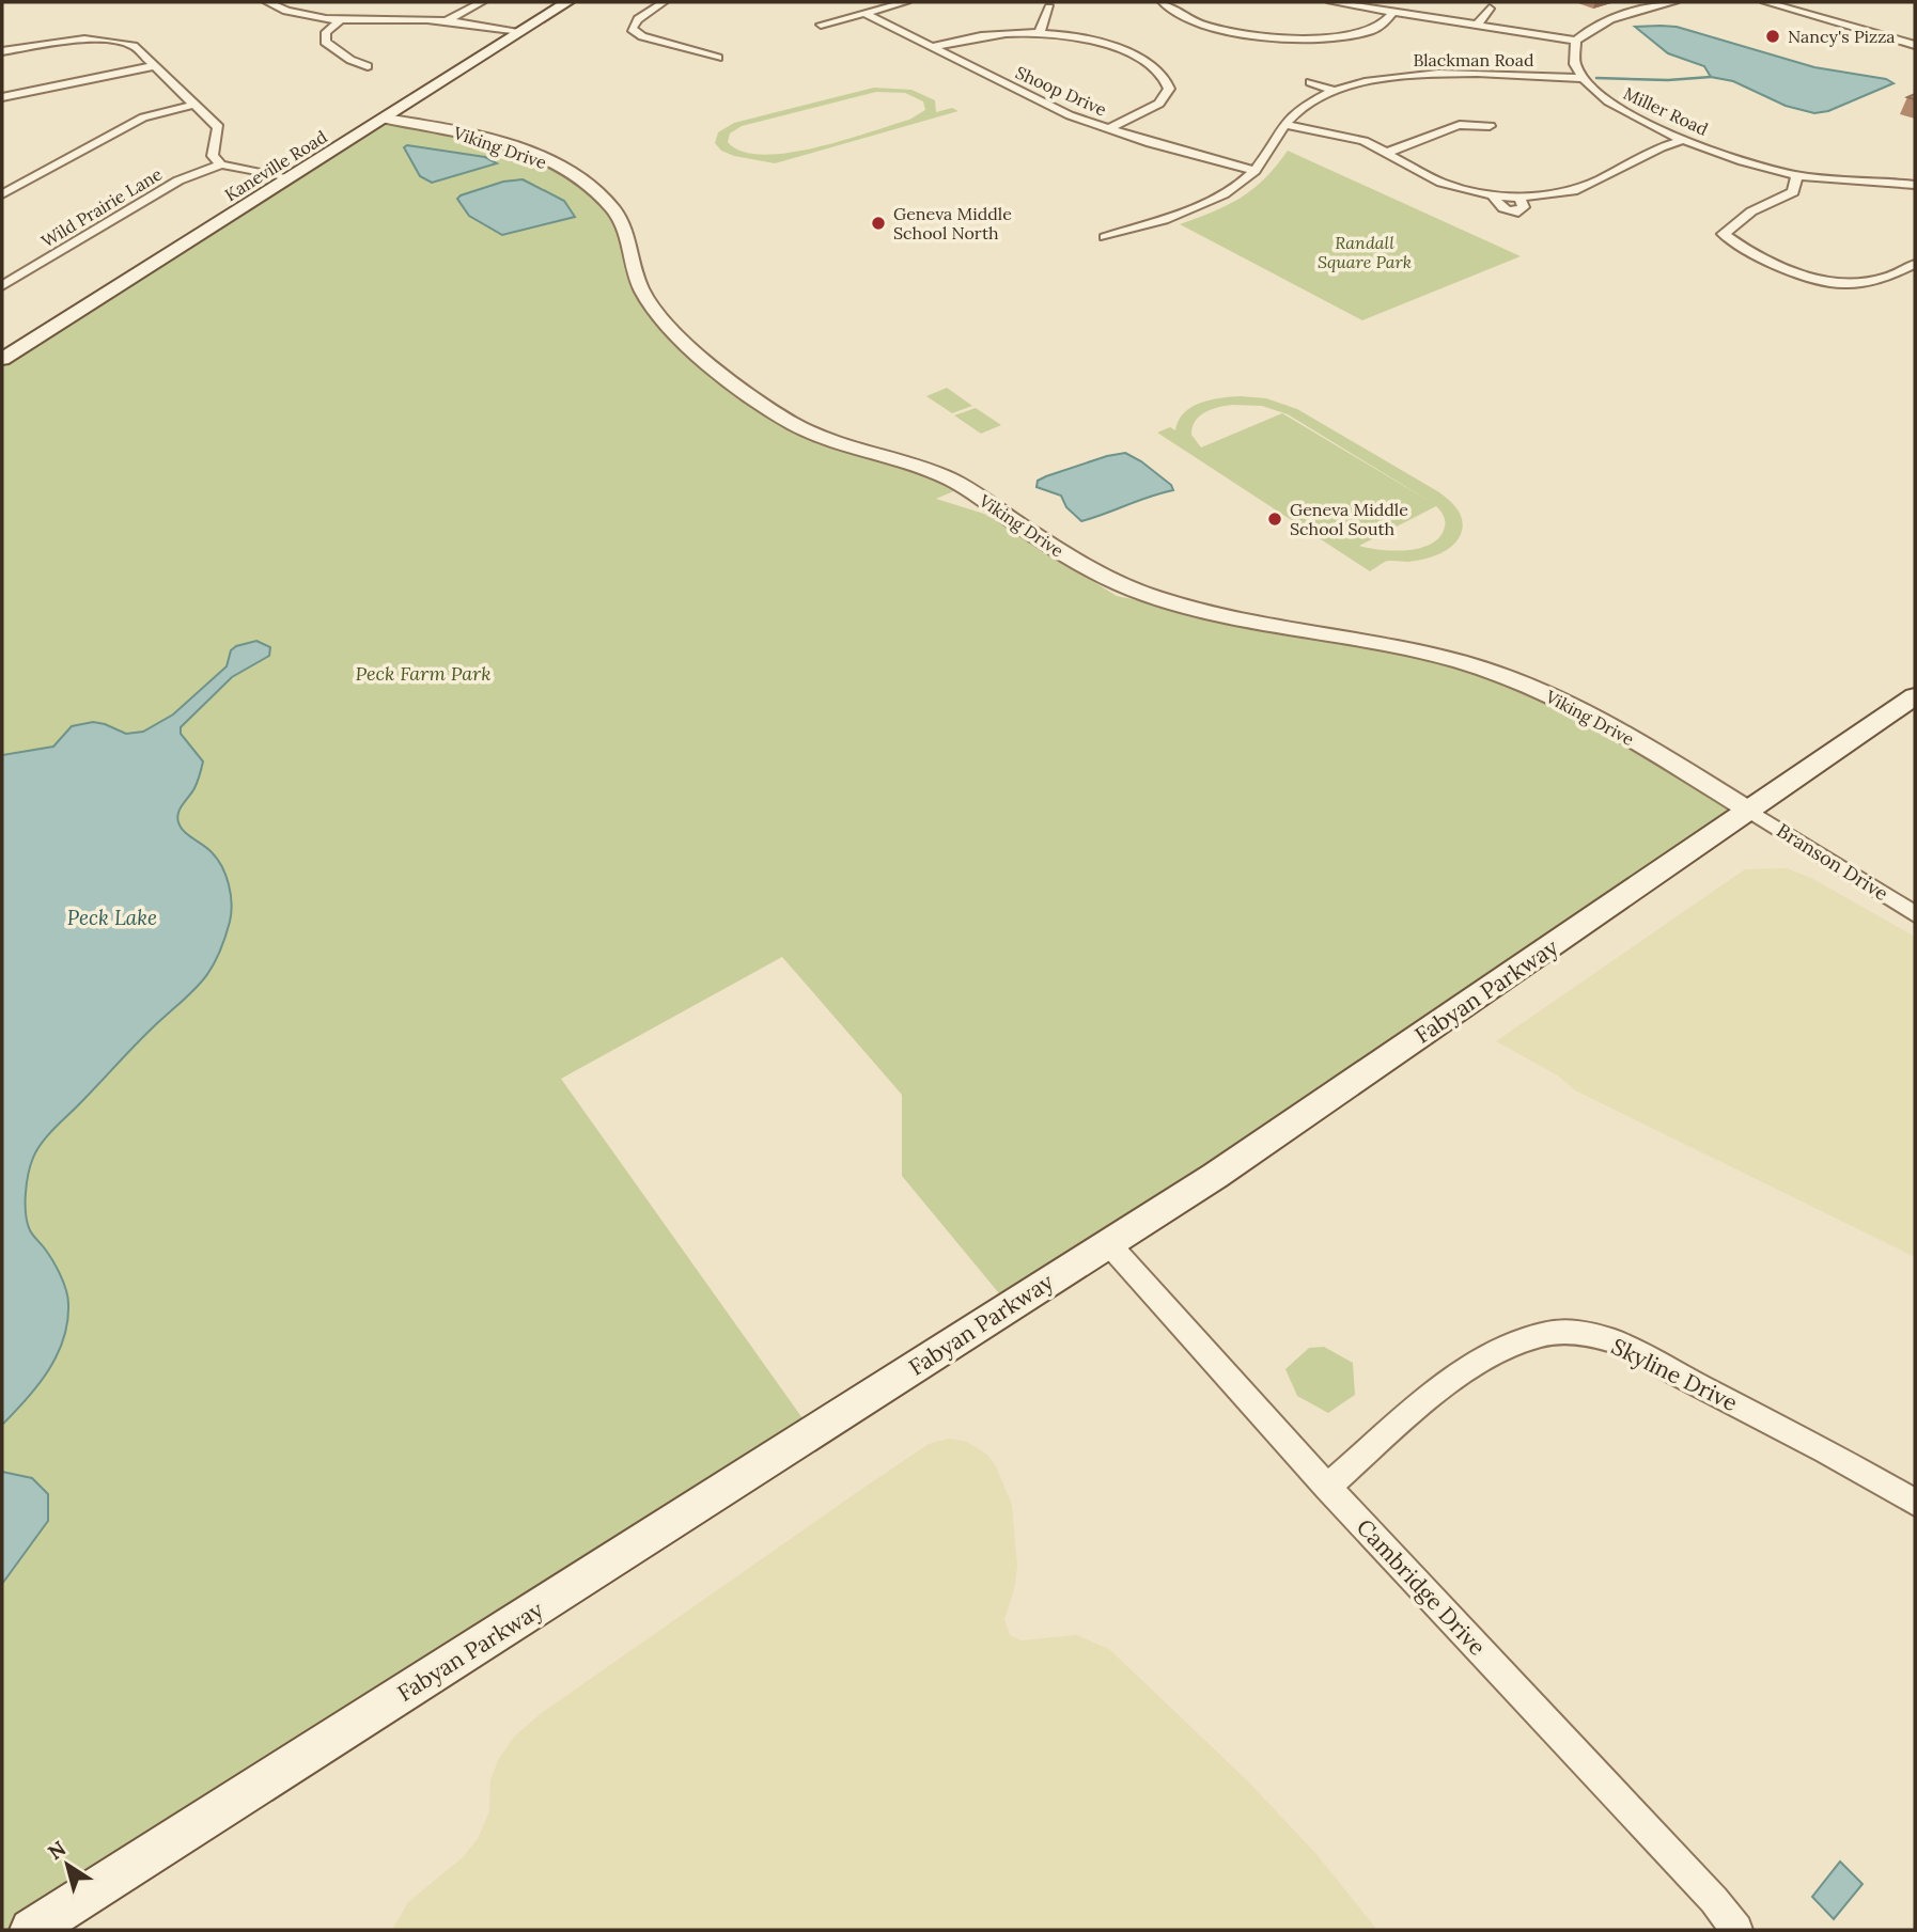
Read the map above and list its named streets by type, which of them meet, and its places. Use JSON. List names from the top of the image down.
{
  "streets": {
    "main road": ["Kaneville Road", "Fabyan Parkway"],
    "street": [
      "Blackman Road",
      "Shoop Drive",
      "Miller Road",
      "Viking Drive",
      "Wild Prairie Lane",
      "Branson Drive",
      "Skyline Drive",
      "Cambridge Drive"
    ]
  },
  "crossings": [
    ["Blackman Road", "Shoop Drive"],
    ["Blackman Road", "Miller Road"],
    ["Viking Drive", "Kaneville Road"],
    ["Viking Drive", "Branson Drive"],
    ["Viking Drive", "Fabyan Parkway"],
    ["Branson Drive", "Fabyan Parkway"],
    ["Fabyan Parkway", "Cambridge Drive"],
    ["Skyline Drive", "Cambridge Drive"]
  ],
  "water": ["Peck Lake"],
  "parks": ["Randall Square Park", "Peck Farm Park"],
  "places": ["Nancy's Pizza", "Geneva Middle School North", "Geneva Middle School South"],
  "north": "top left"
}
